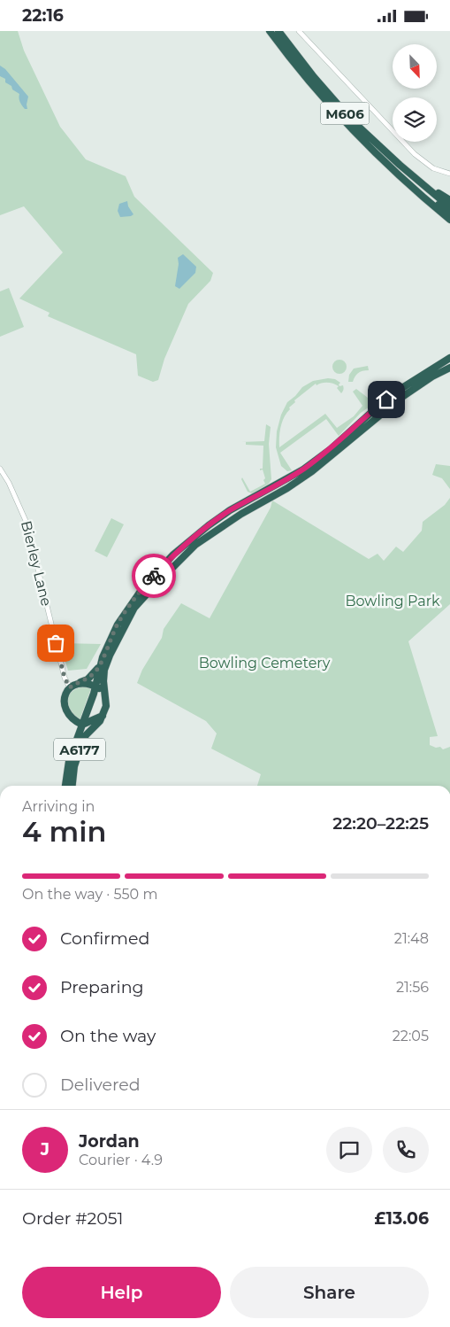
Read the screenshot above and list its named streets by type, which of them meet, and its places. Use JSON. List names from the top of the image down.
{
  "streets": {
    "highway": ["M606", "A6177"],
    "street": ["Bierley Lane"]
  },
  "parks": ["Bowling Park", "Bowling Cemetery"],
  "north": "bottom right",
  "page": {
    "status": "22:16",
    "heading": ["4 min", "Arriving in", "22:20–22:25"],
    "panel": [
      "Jordan",
      "Courier · 4.9",
      "Order #2051",
      "£13.06"
    ],
    "bar": "On the way · 550 m",
    "list": [
      ["Confirmed", "21:48"],
      ["Preparing", "21:56"],
      ["On the way", "22:05"],
      "Delivered"
    ],
    "round": "J",
    "buttons": ["Help", "Share"]
  }
}
